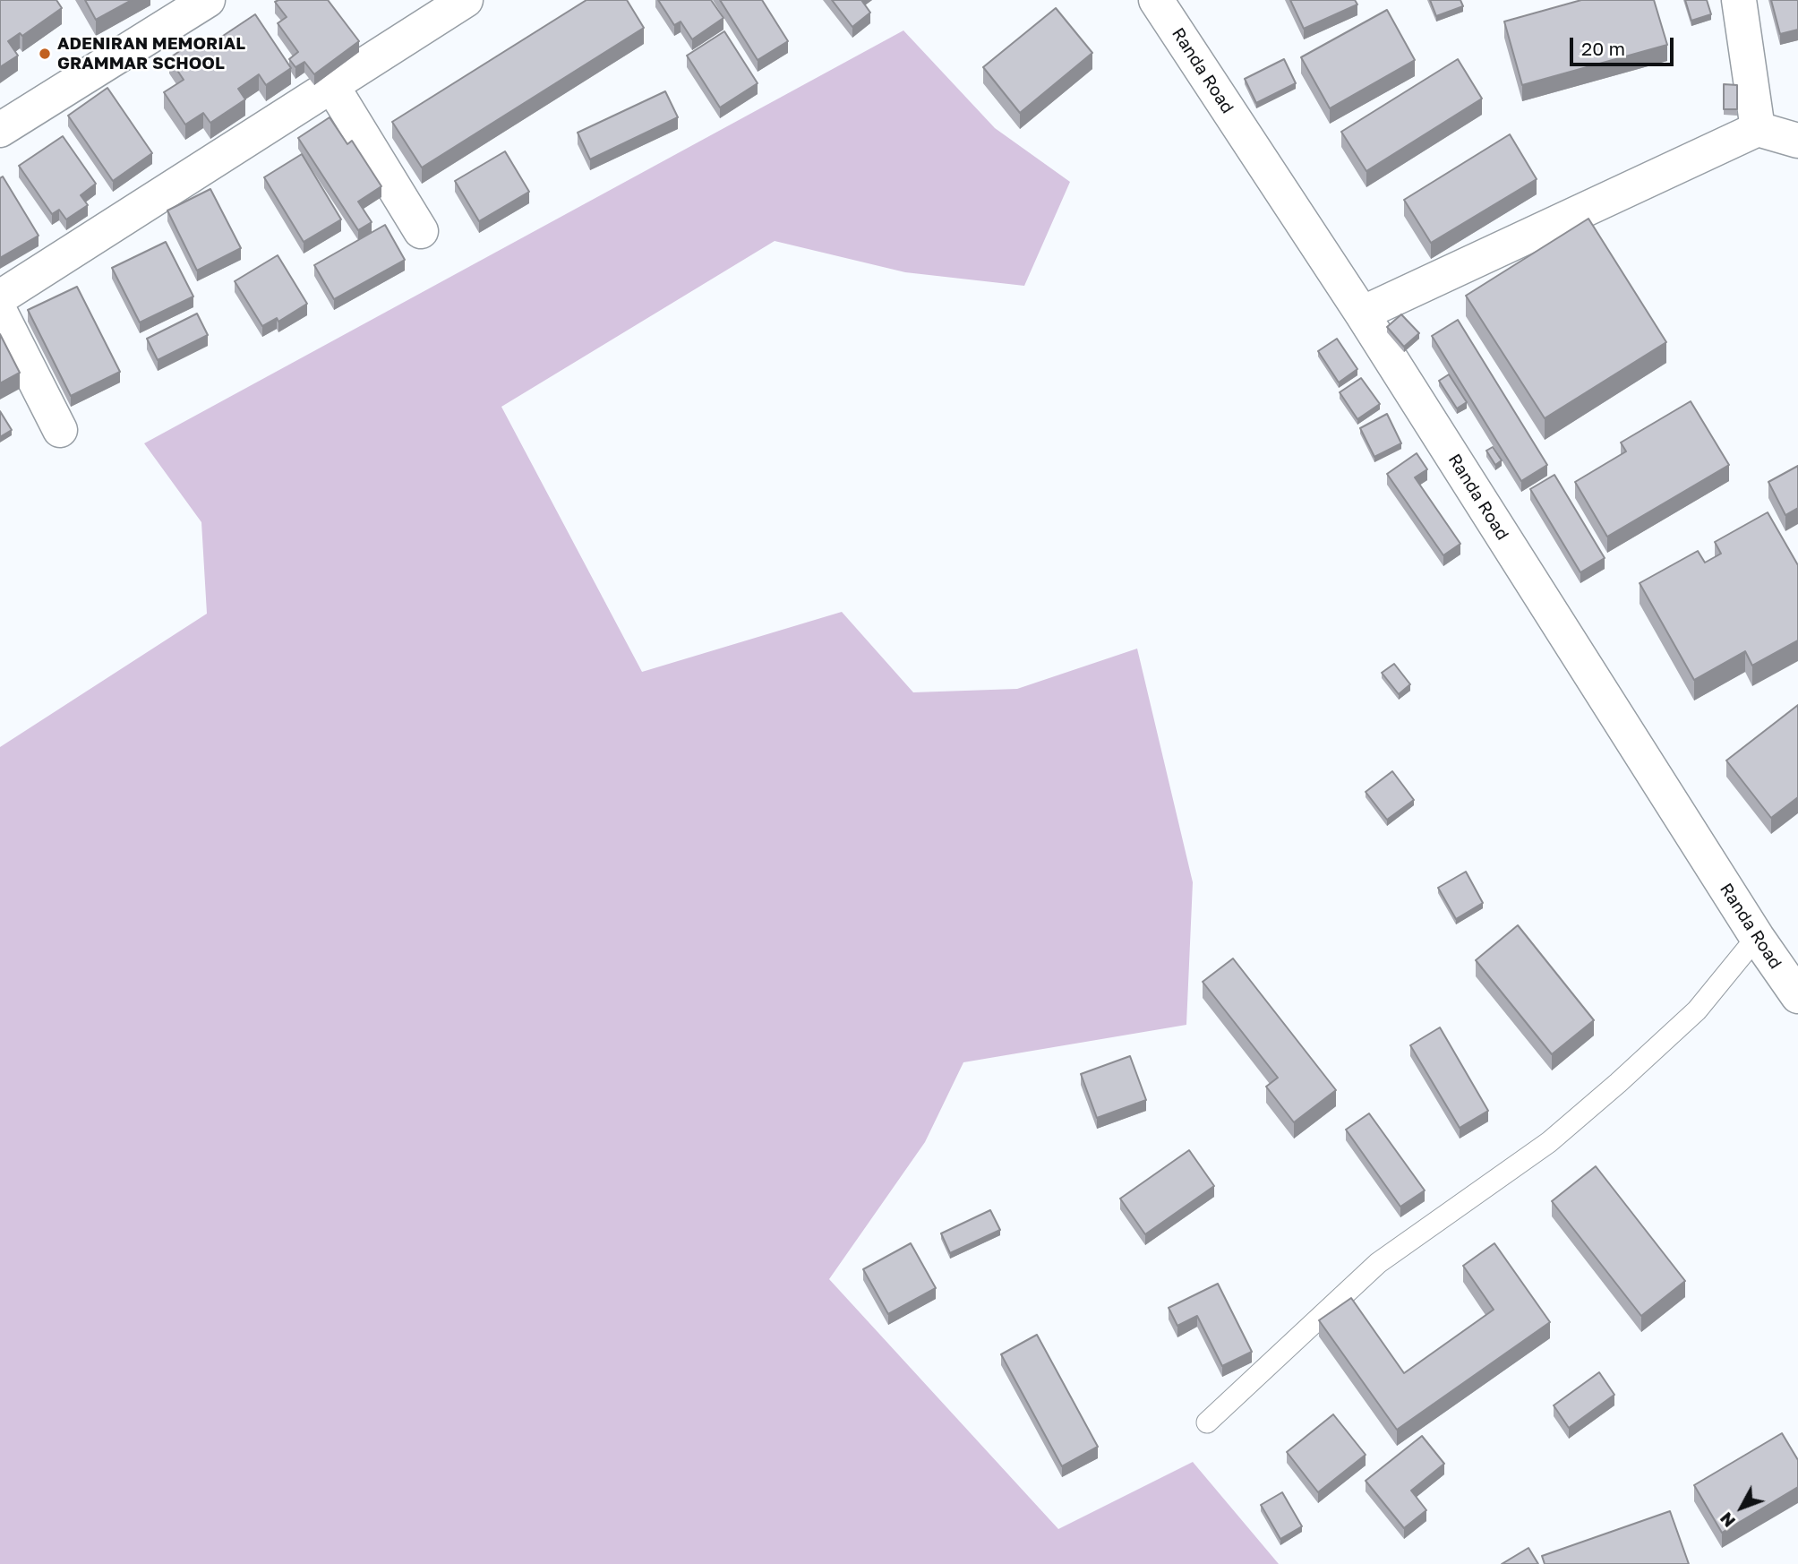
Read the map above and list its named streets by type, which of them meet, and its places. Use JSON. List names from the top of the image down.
{
  "streets": {
    "street": ["Randa Road"]
  },
  "places": ["ADENIRAN MEMORIAL GRAMMAR SCHOOL"],
  "scale_bar": "20 m",
  "north": "bottom left"
}
